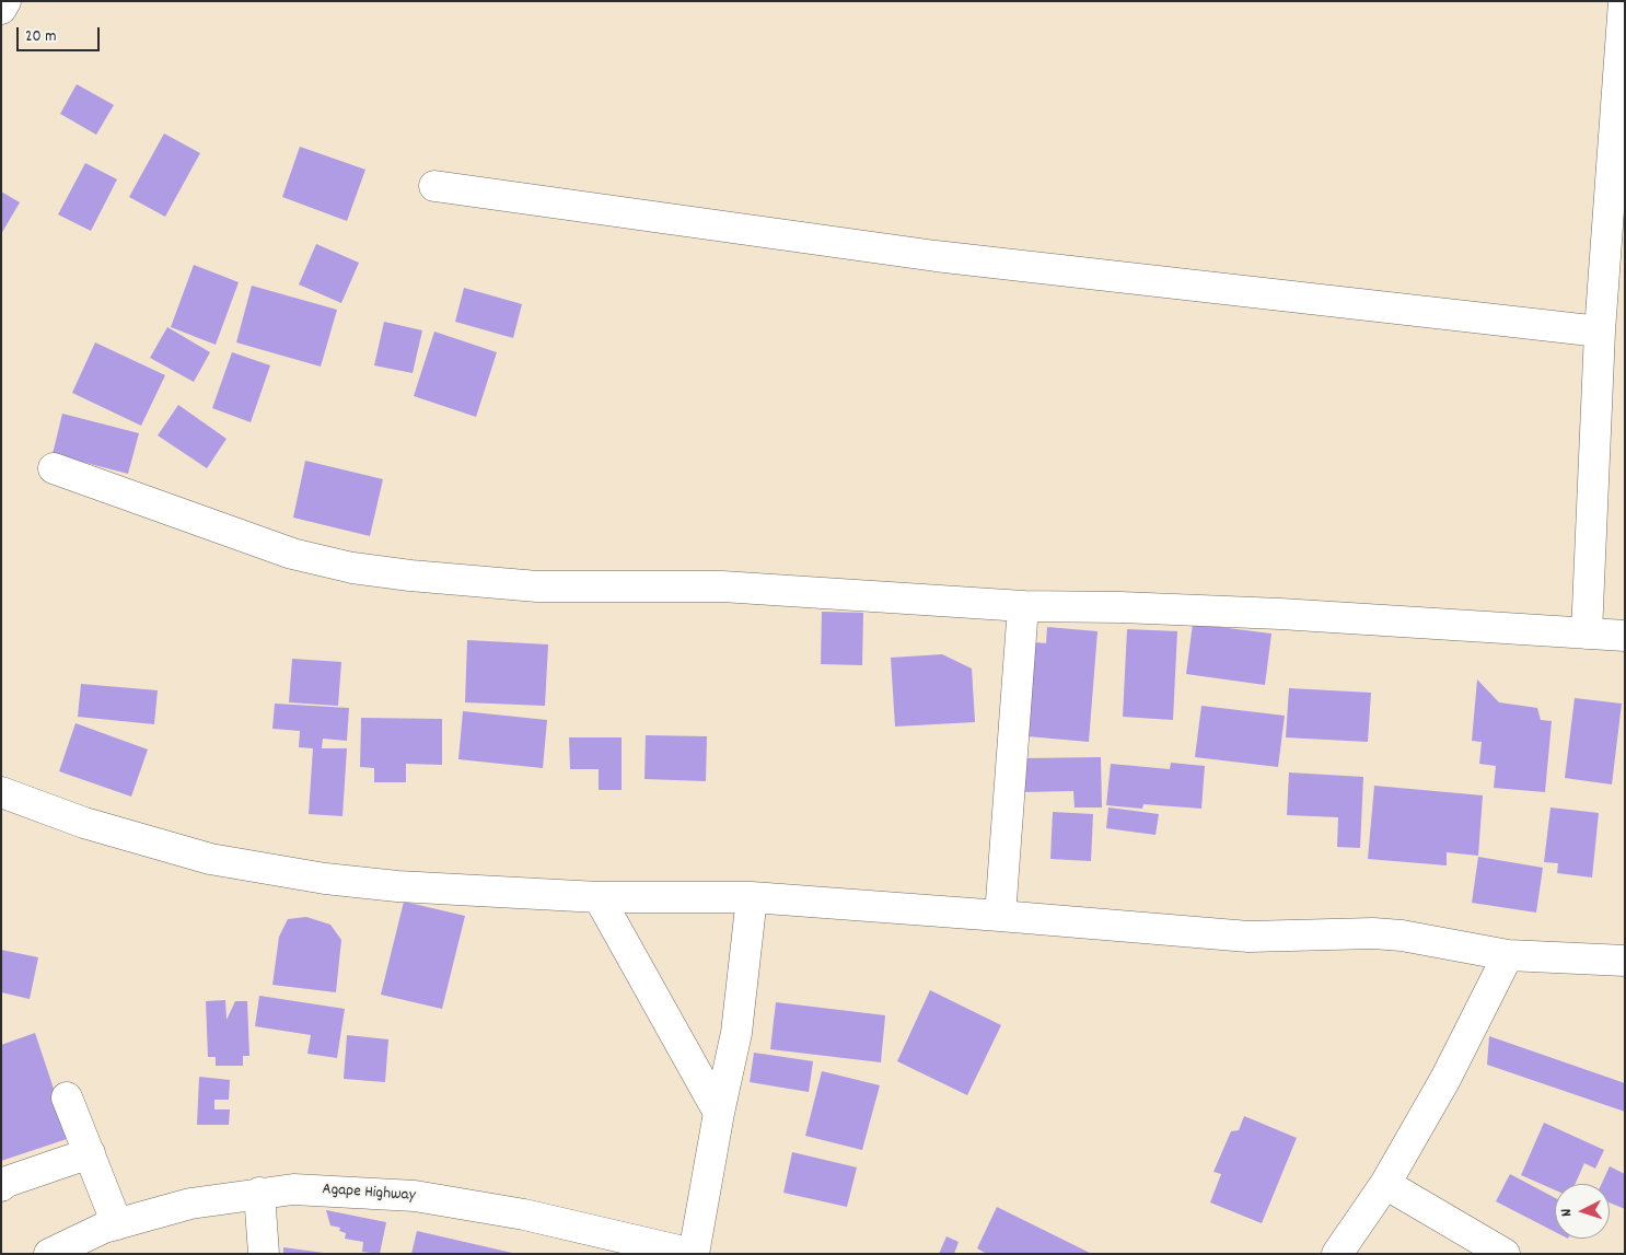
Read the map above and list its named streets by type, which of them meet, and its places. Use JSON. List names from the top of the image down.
{
  "streets": {
    "street": ["Agape Highway"]
  },
  "scale_bar": "20 m",
  "north": "left"
}
